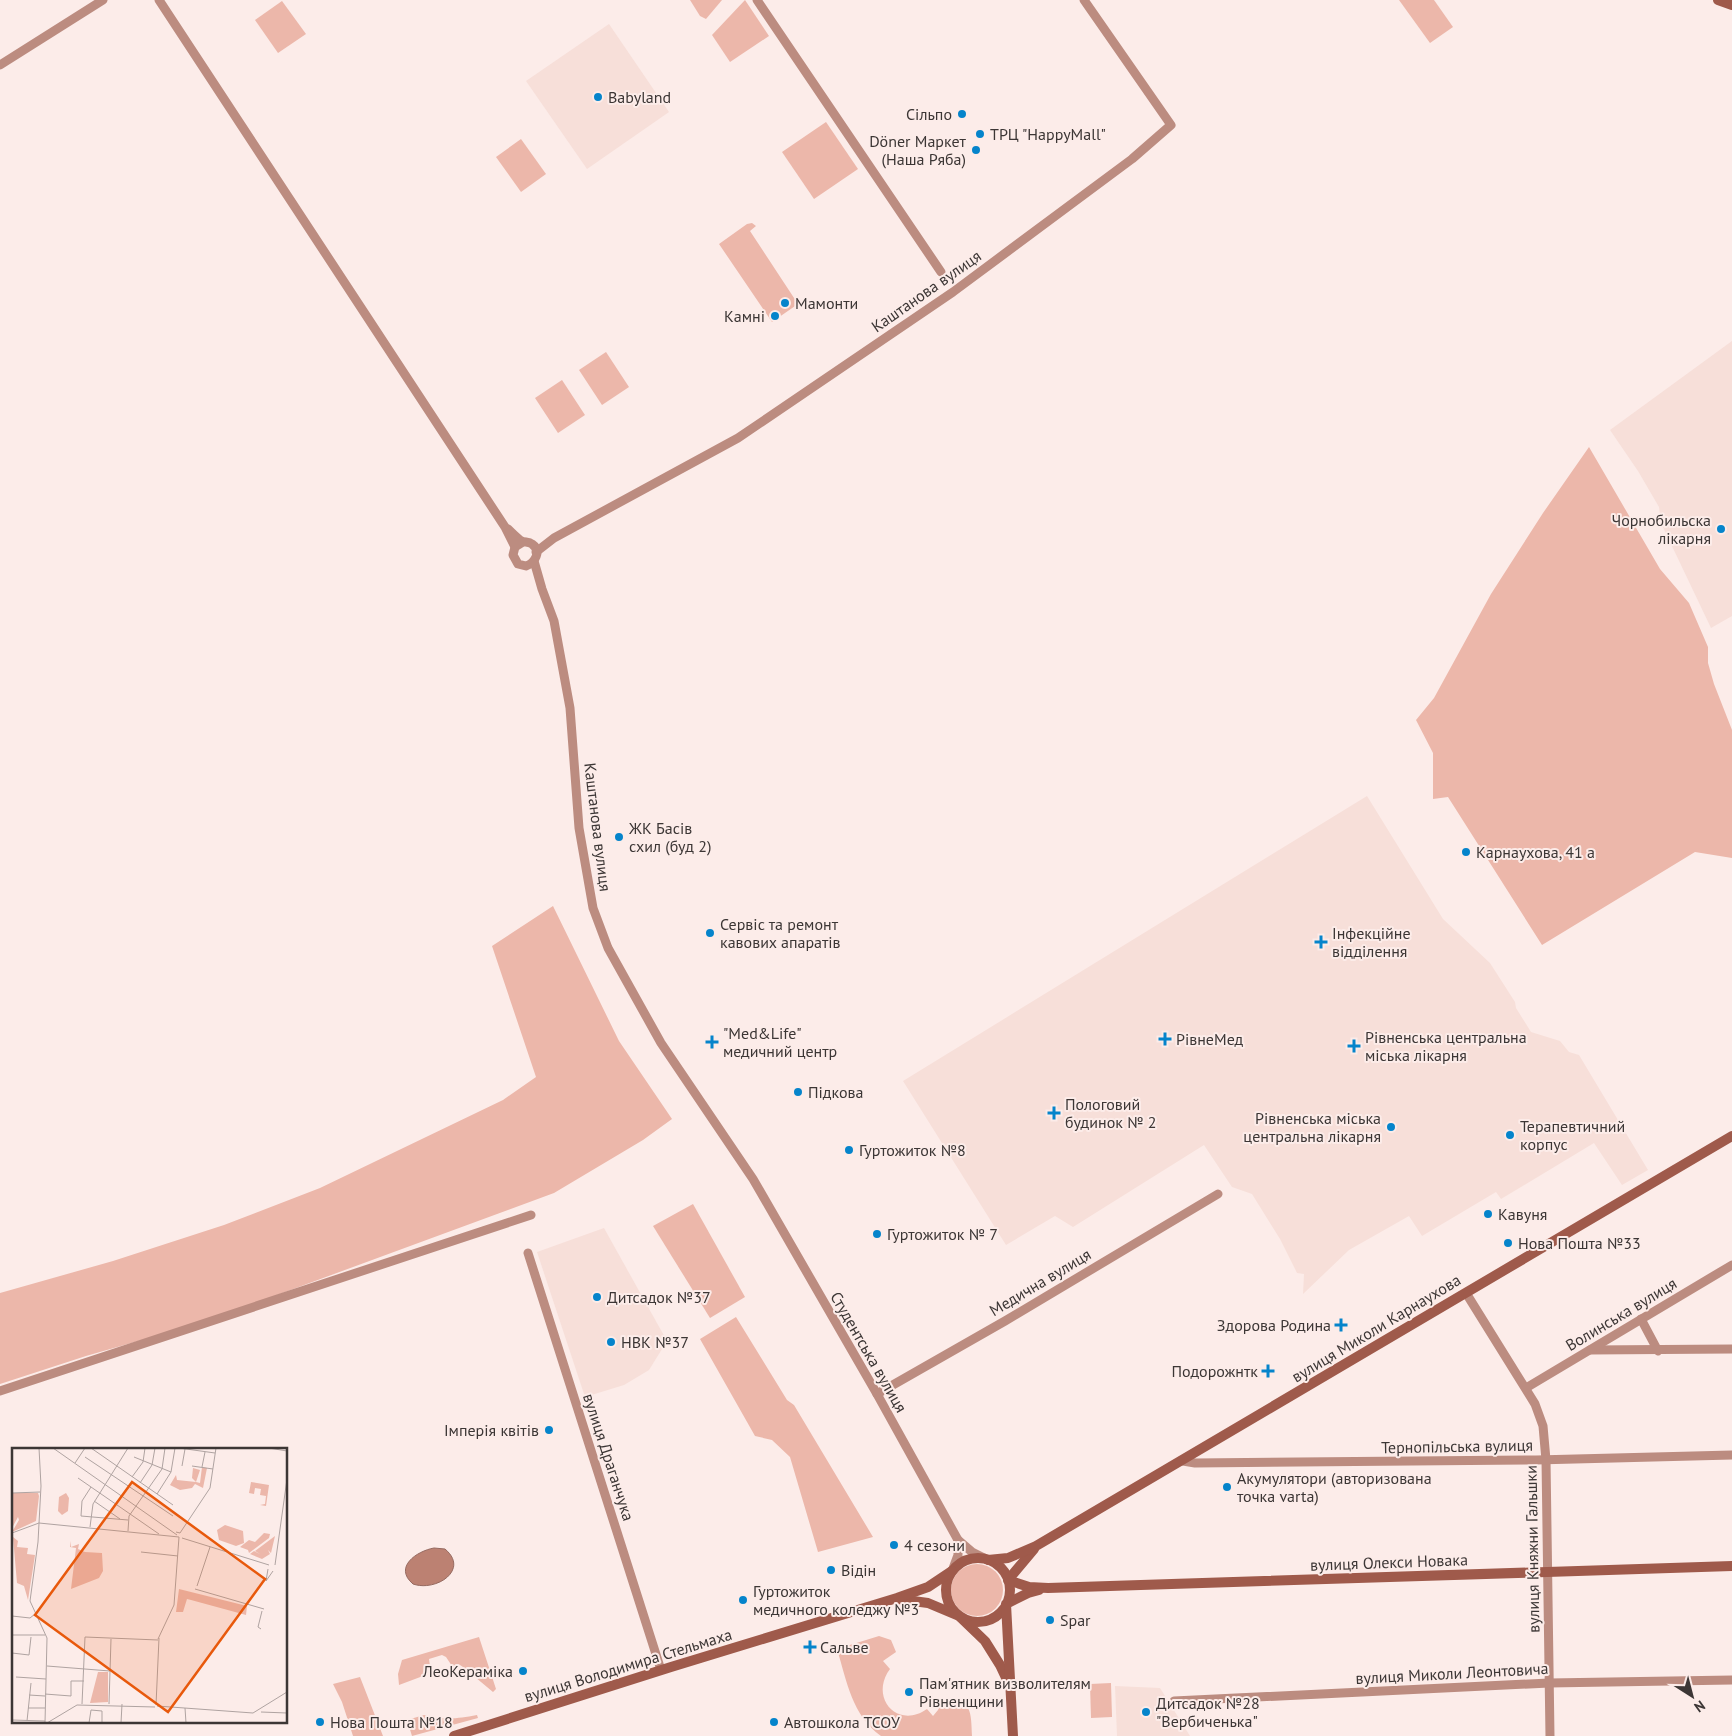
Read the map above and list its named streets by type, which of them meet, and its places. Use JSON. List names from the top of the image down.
{
  "streets": {
    "main road": ["вулиця Миколи Карнаухова", "вулиця Олекси Новака", "вулиця Володимира Стельмаха"],
    "street": [
      "Каштанова вулиця",
      "Медична вулиця",
      "Волинська вулиця",
      "Студентська вулиця",
      "Тернопільська вулиця",
      "вулиця Драганчука",
      "вулиця Княжни Гальшки",
      "вулиця Миколи Леонтовича"
    ]
  },
  "crossings": [
    ["Каштанова вулиця", "Студентська вулиця"],
    ["Медична вулиця", "Студентська вулиця"],
    ["Волинська вулиця", "вулиця Княжни Гальшки"],
    ["вулиця Миколи Карнаухова", "Тернопільська вулиця"],
    ["вулиця Миколи Карнаухова", "вулиця Княжни Гальшки"],
    ["вулиця Миколи Карнаухова", "вулиця Олекси Новака"],
    ["вулиця Миколи Карнаухова", "вулиця Володимира Стельмаха"],
    ["Тернопільська вулиця", "вулиця Княжни Гальшки"],
    ["вулиця Драганчука", "вулиця Володимира Стельмаха"],
    ["вулиця Княжни Гальшки", "вулиця Олекси Новака"],
    ["вулиця Княжни Гальшки", "вулиця Миколи Леонтовича"],
    ["вулиця Олекси Новака", "вулиця Володимира Стельмаха"]
  ],
  "places": {
    "other": [
      "Babyland",
      "Сільпо",
      "ТРЦ \"HappyMall\"",
      "Döner Maркет (Наша Ряба)",
      "Мамонти",
      "Камні",
      "Чорнобильска лікарня",
      "ЖК Басів схил (буд 2)",
      "Карнаухова, 41 а",
      "Сервіс та ремонт кавових апаратів",
      "Підкова",
      "Рівненська міська центральна лікарня",
      "Терапевтичний корпус",
      "Гуртожиток №8",
      "Кавуня",
      "Гуртожиток № 7",
      "Нова Пошта №33",
      "Дитсадок №37",
      "НВК №37",
      "Імперія квітів",
      "Акумулятори (авторизована точка varta)",
      "4 сезони",
      "Відін",
      "Гуртожиток медичного коледжу №3",
      "Spar",
      "ЛеоКерамiка",
      "Пам'ятник визволителям Рівненщини",
      "Дитсадок №28 \"Вербиченька\"",
      "Нова Пошта №18",
      "Автошкола ТСОУ"
    ],
    "health": [
      "Інфекційне відділення",
      "РівнеМед",
      "\"Med&Life\" медичний центр",
      "Рівненська центральна міська лікарня",
      "Пологовий будинок № 2",
      "Здорова Родина",
      "Подорожнтк",
      "Сальве"
    ]
  },
  "north": "bottom right"
}
